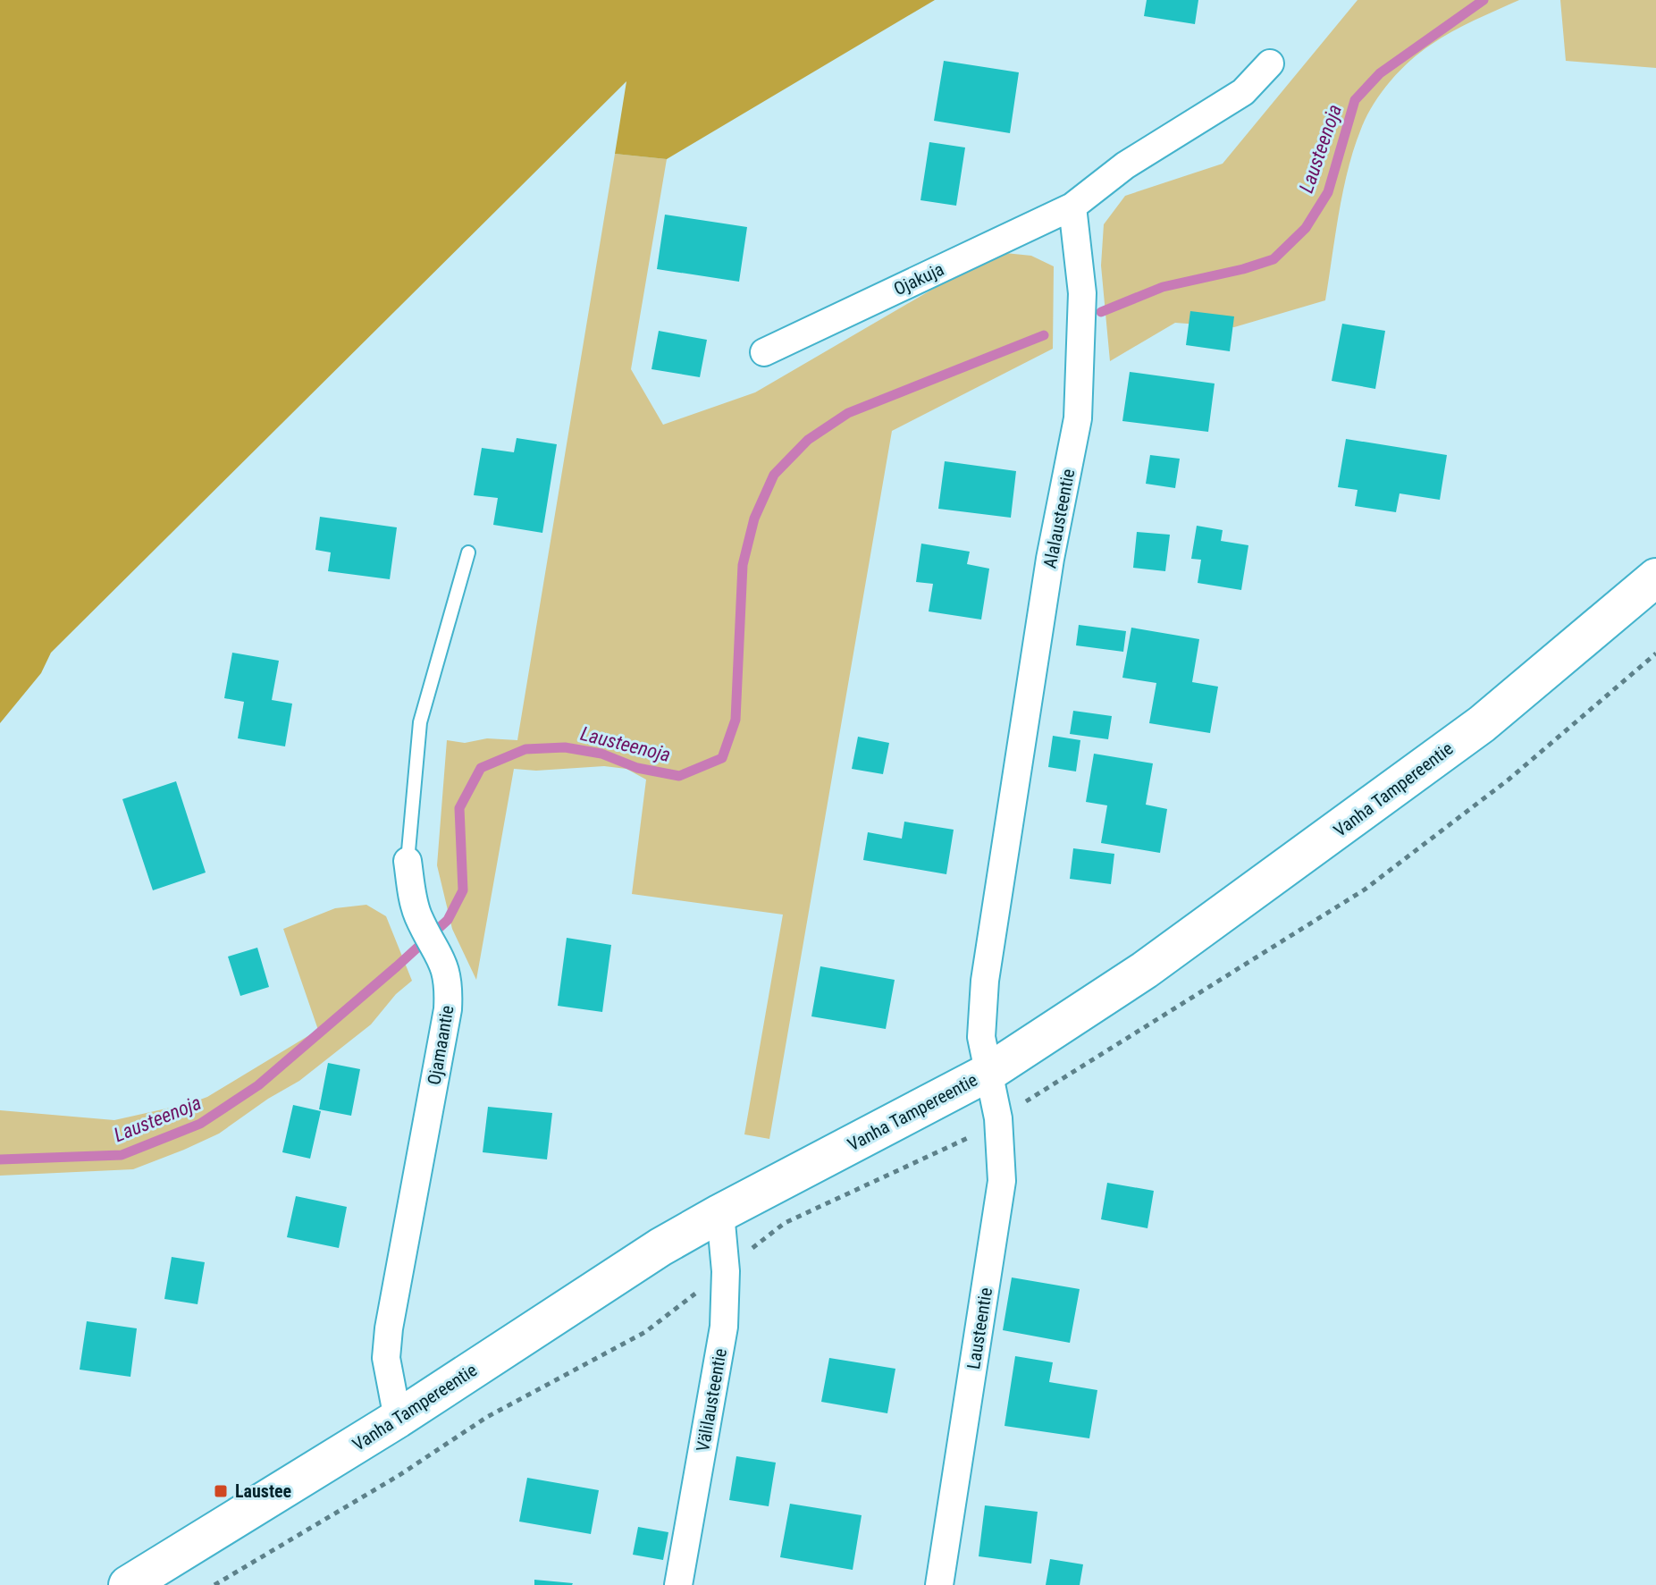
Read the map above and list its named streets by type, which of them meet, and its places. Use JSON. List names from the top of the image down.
{
  "streets": {
    "main road": ["Vanha Tampereentie"],
    "street": [
      "Ojakuja",
      "Alalausteentie",
      "Ojamaantie",
      "Lausteentie",
      "Välilausteentie"
    ]
  },
  "crossings": [
    ["Ojakuja", "Alalausteentie"],
    ["Alalausteentie", "Vanha Tampereentie"],
    ["Alalausteentie", "Lausteentie"],
    ["Vanha Tampereentie", "Ojamaantie"],
    ["Vanha Tampereentie", "Lausteentie"],
    ["Vanha Tampereentie", "Välilausteentie"]
  ],
  "water": ["Lausteenoja"],
  "places": {
    "transit": ["Laustee"]
  }
}
